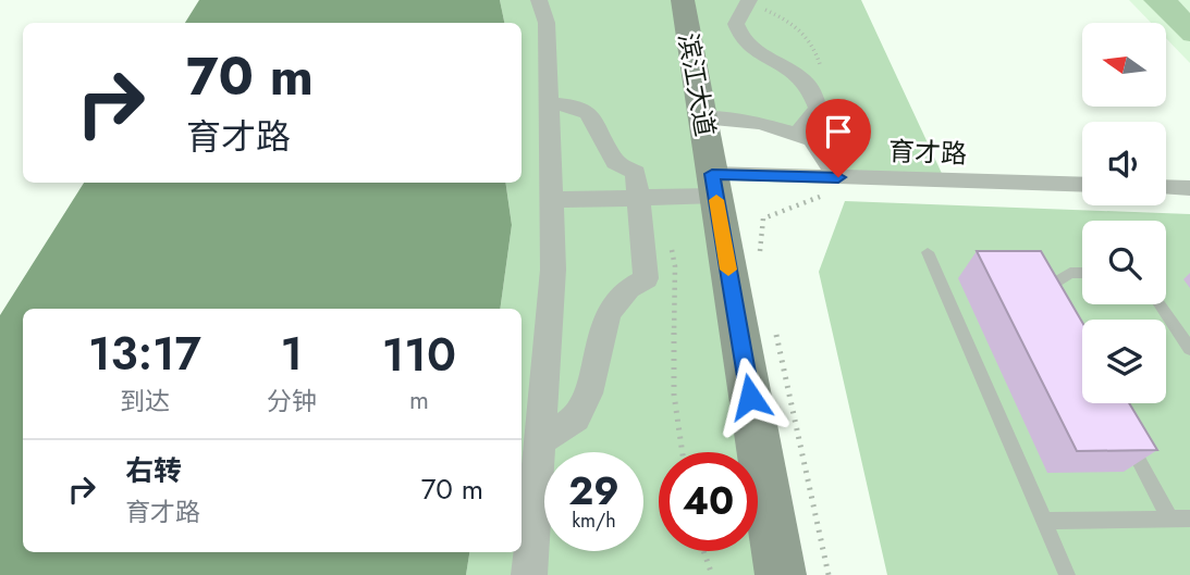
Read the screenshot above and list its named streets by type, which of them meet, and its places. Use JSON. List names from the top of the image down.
{
  "streets": {
    "street": ["滨江大道", "育才路"]
  },
  "crossings": [
    ["滨江大道", "育才路"]
  ],
  "north": "left",
  "page": {
    "turn": ["70 m", "育才路"],
    "eta": [
      "13:17",
      "到达",
      "1",
      "分钟",
      "110",
      "m"
    ],
    "list": [
      {
        "name": "右转",
        "note": "育才路",
        "value": "70 m"
      }
    ],
    "speed": "29 km/h",
    "limit": "40"
  }
}
